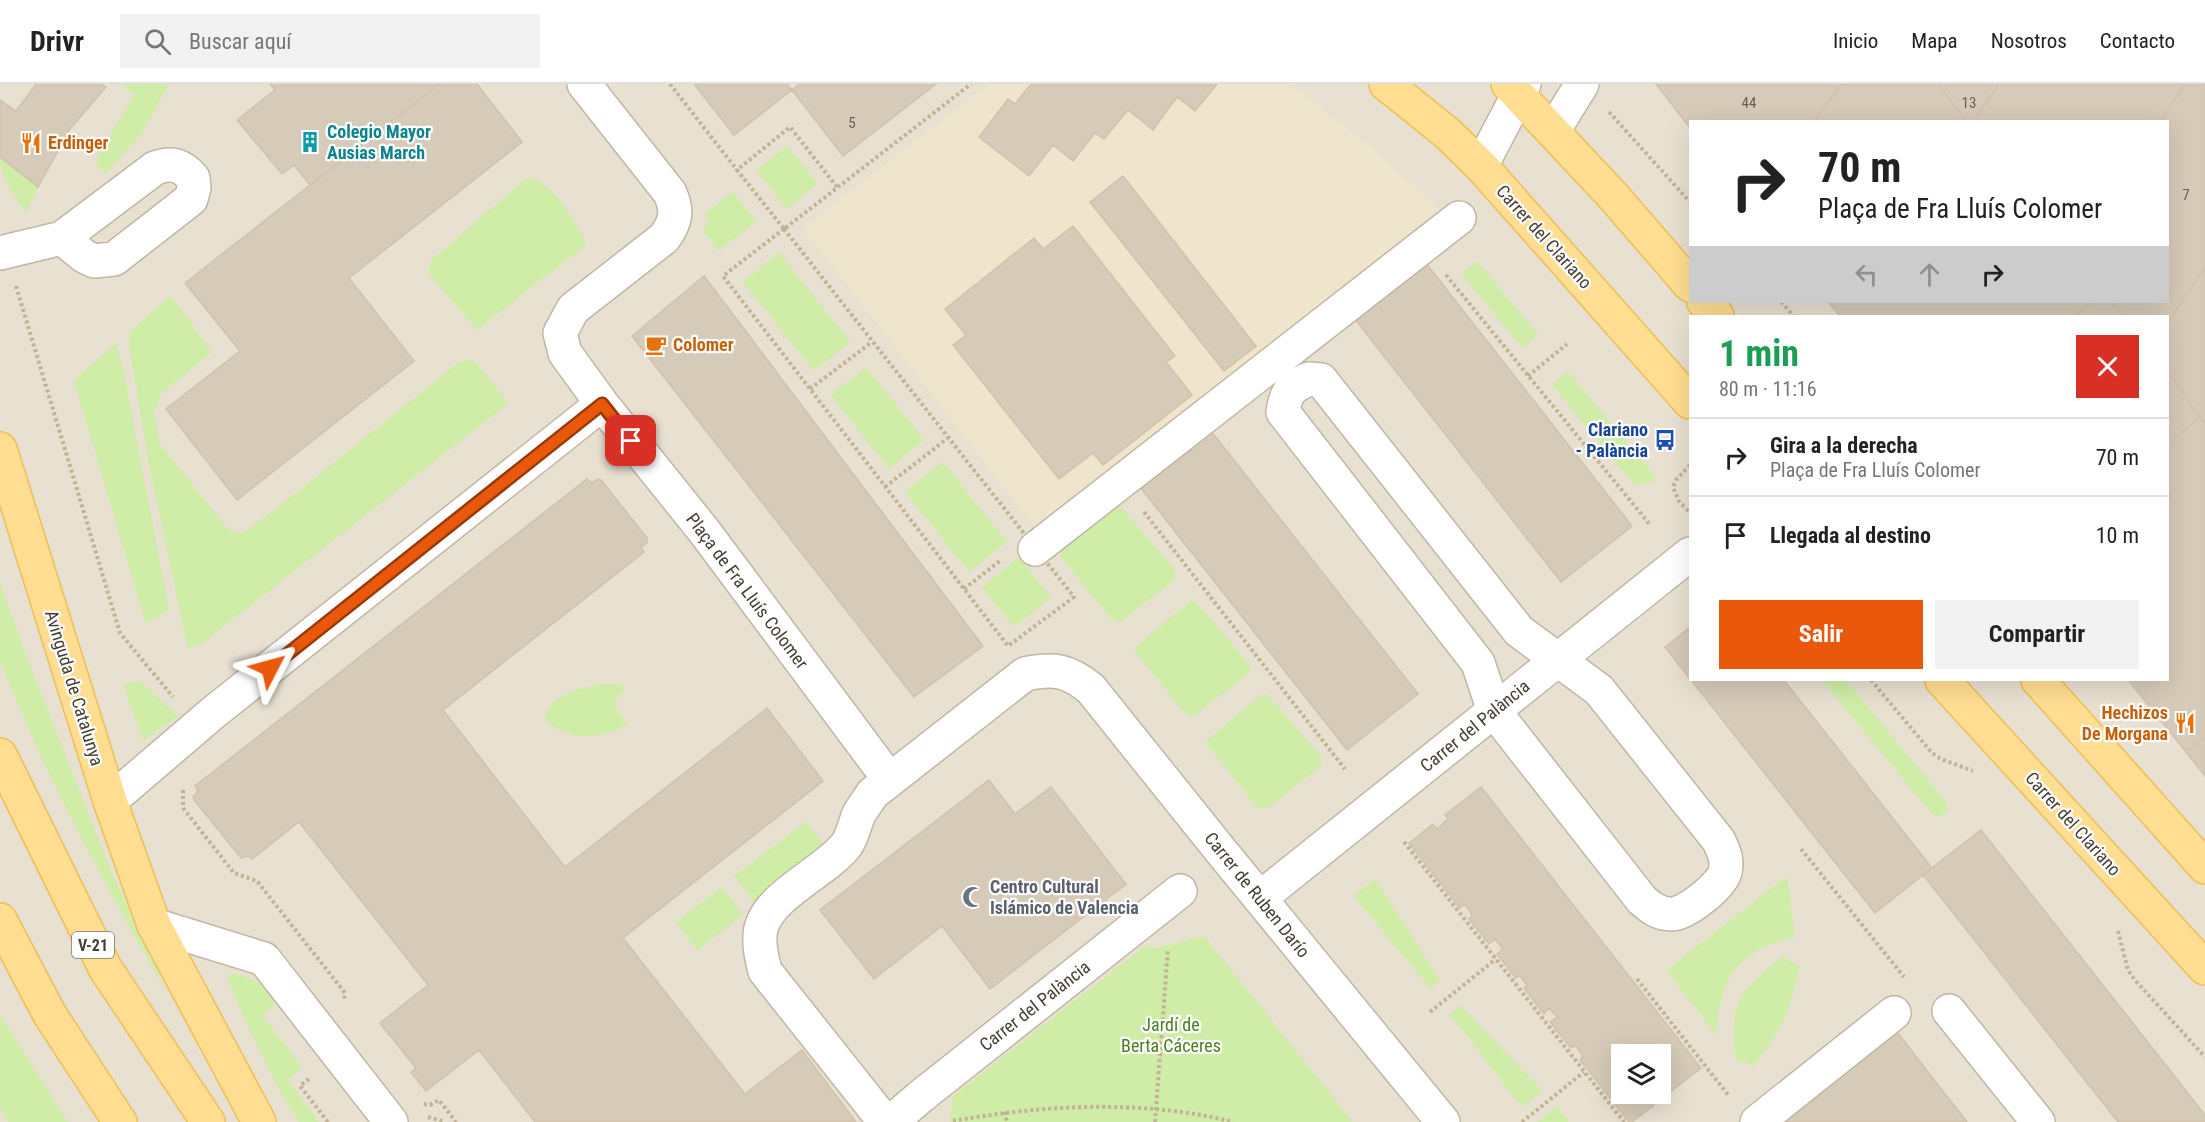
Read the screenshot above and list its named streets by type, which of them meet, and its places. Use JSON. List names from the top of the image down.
{
  "streets": {
    "main road": ["Carrer del Clariano", "Avinguda de Catalunya", "V-21"],
    "street": ["Plaça de Fra Lluís Colomer", "Carrer del Palància", "Carrer de Ruben Darío"]
  },
  "crossings": [
    ["Plaça de Fra Lluís Colomer", "Carrer de Ruben Darío"],
    ["Carrer del Palància", "Carrer de Ruben Darío"]
  ],
  "parks": ["Jardí de Berta Cáceres"],
  "places": {
    "building": ["Colegio Mayor Ausias March"],
    "restaurant": ["Erdinger", "Hechizos De Morgana"],
    "cafe": ["Colomer"],
    "bus stop": ["Clariano - Palància"],
    "mosque": ["Centro Cultural Islámico de Valencia"]
  },
  "house_numbers": [
    "44",
    "13",
    "5",
    "7"
  ],
  "page": {
    "header": "Drivr",
    "search": "Buscar aquí",
    "nav": [
      "Inicio",
      "Mapa",
      "Nosotros",
      "Contacto"
    ],
    "turn": ["70 m", "Plaça de Fra Lluís Colomer"],
    "heading": ["1 min", "80 m · 11:16"],
    "list": [
      {
        "name": "Gira a la derecha",
        "note": "Plaça de Fra Lluís Colomer",
        "value": "70 m"
      },
      {
        "name": "Llegada al destino",
        "value": "10 m"
      }
    ],
    "buttons": ["Salir", "Compartir"]
  }
}
